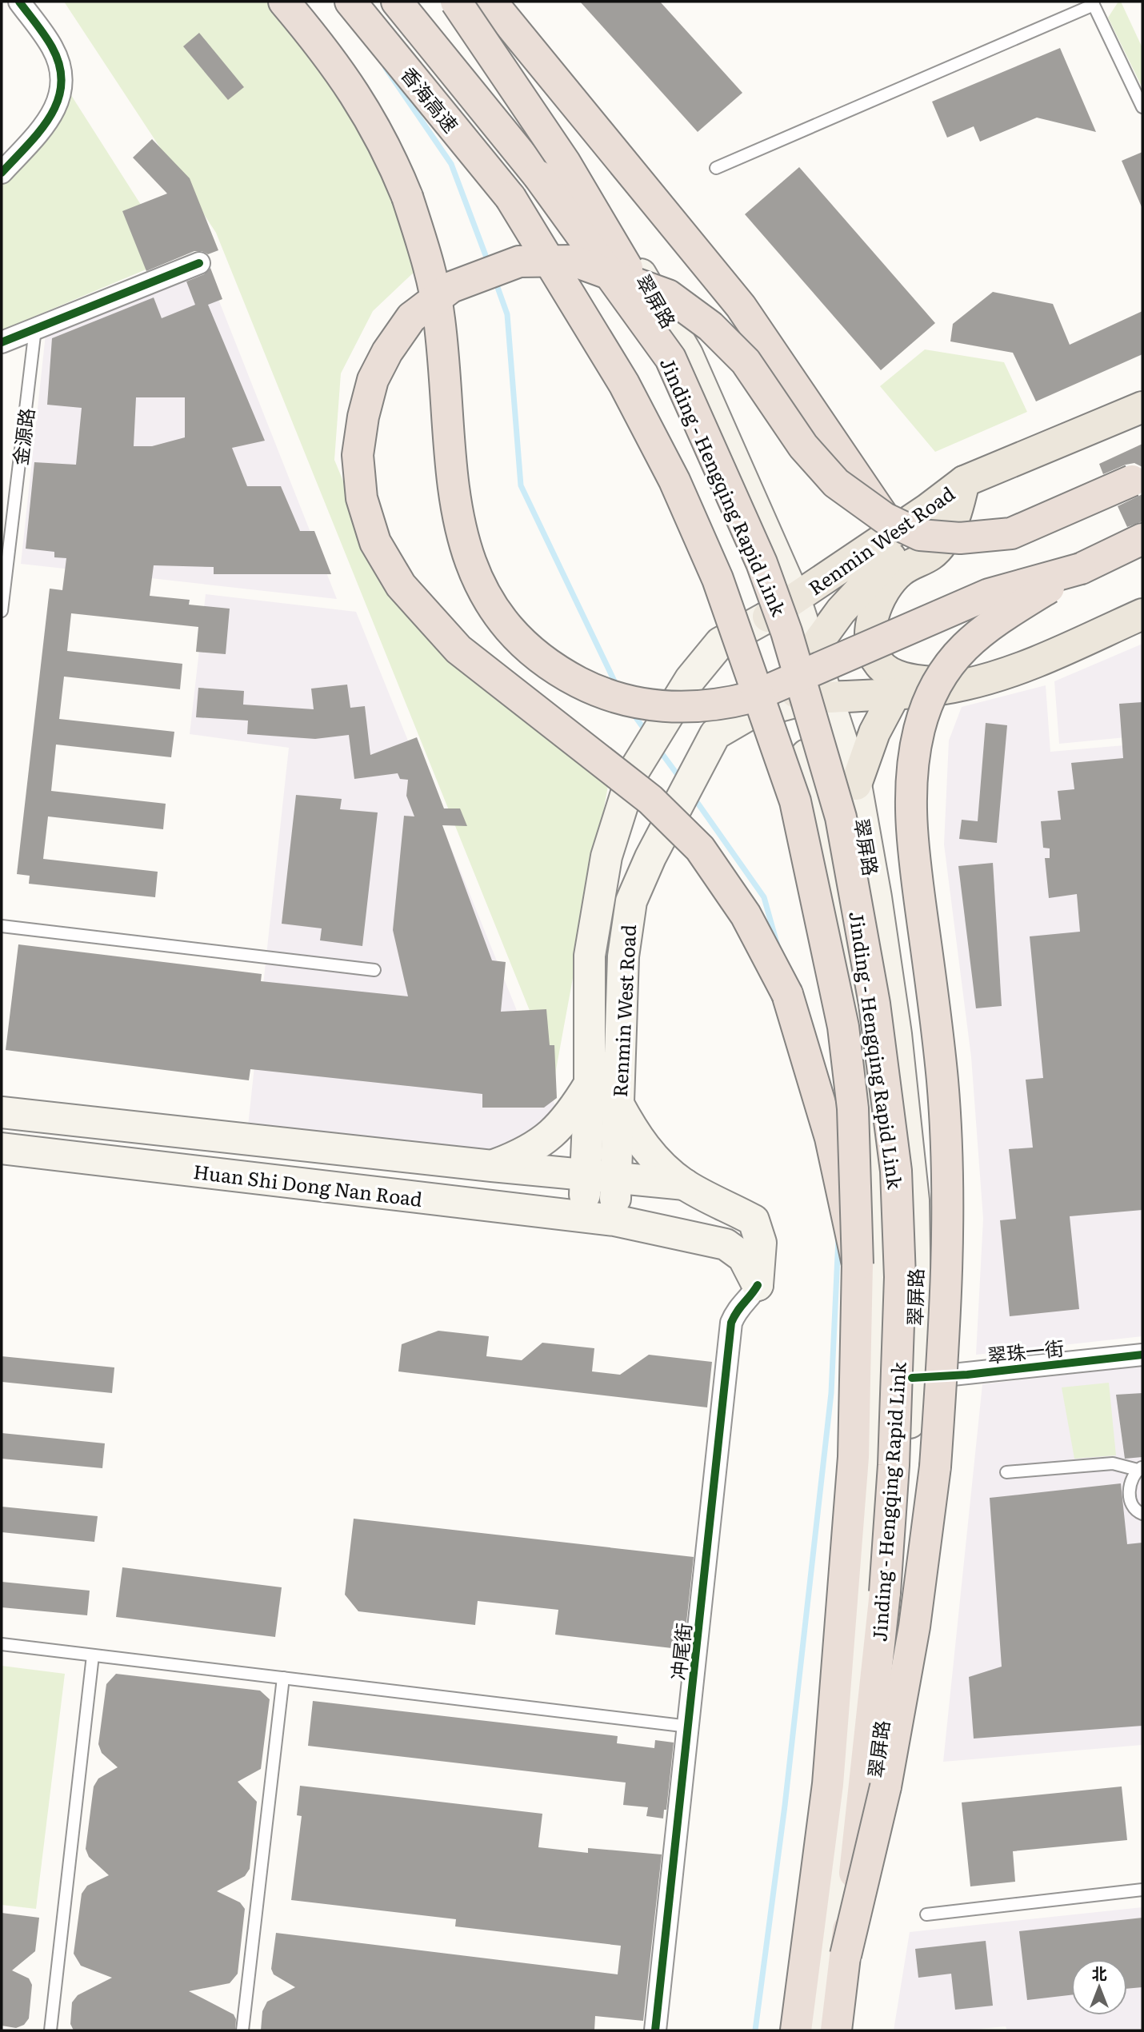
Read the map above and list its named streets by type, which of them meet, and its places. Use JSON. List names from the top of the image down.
{
  "streets": {
    "highway": ["Jinding - Hengqing Rapid Link"],
    "main road": ["翠屏路", "Renmin West Road", "Huan Shi Dong Nan Road"],
    "street": ["翠珠一街", "冲尾街"],
    "lane": ["金源路"]
  },
  "crossings": [
    ["翠屏路", "Renmin West Road"],
    ["翠屏路", "翠珠一街"],
    ["Renmin West Road", "Huan Shi Dong Nan Road"],
    ["Huan Shi Dong Nan Road", "冲尾街"]
  ],
  "north": "top"
}
